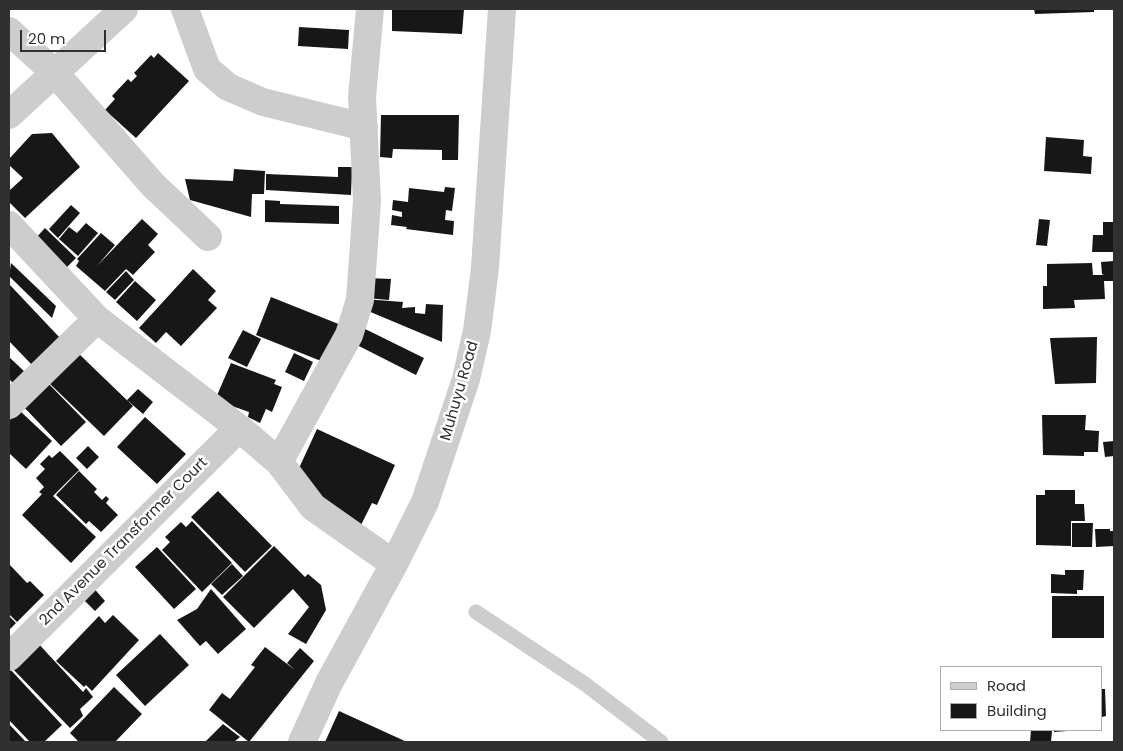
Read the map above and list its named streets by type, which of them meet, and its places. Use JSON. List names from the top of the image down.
{
  "streets": {
    "street": ["Muhuyu Road", "2nd Avenue Transformer Court"]
  },
  "legend": ["Road", "Building"],
  "scale_bar": "20 m"
}
